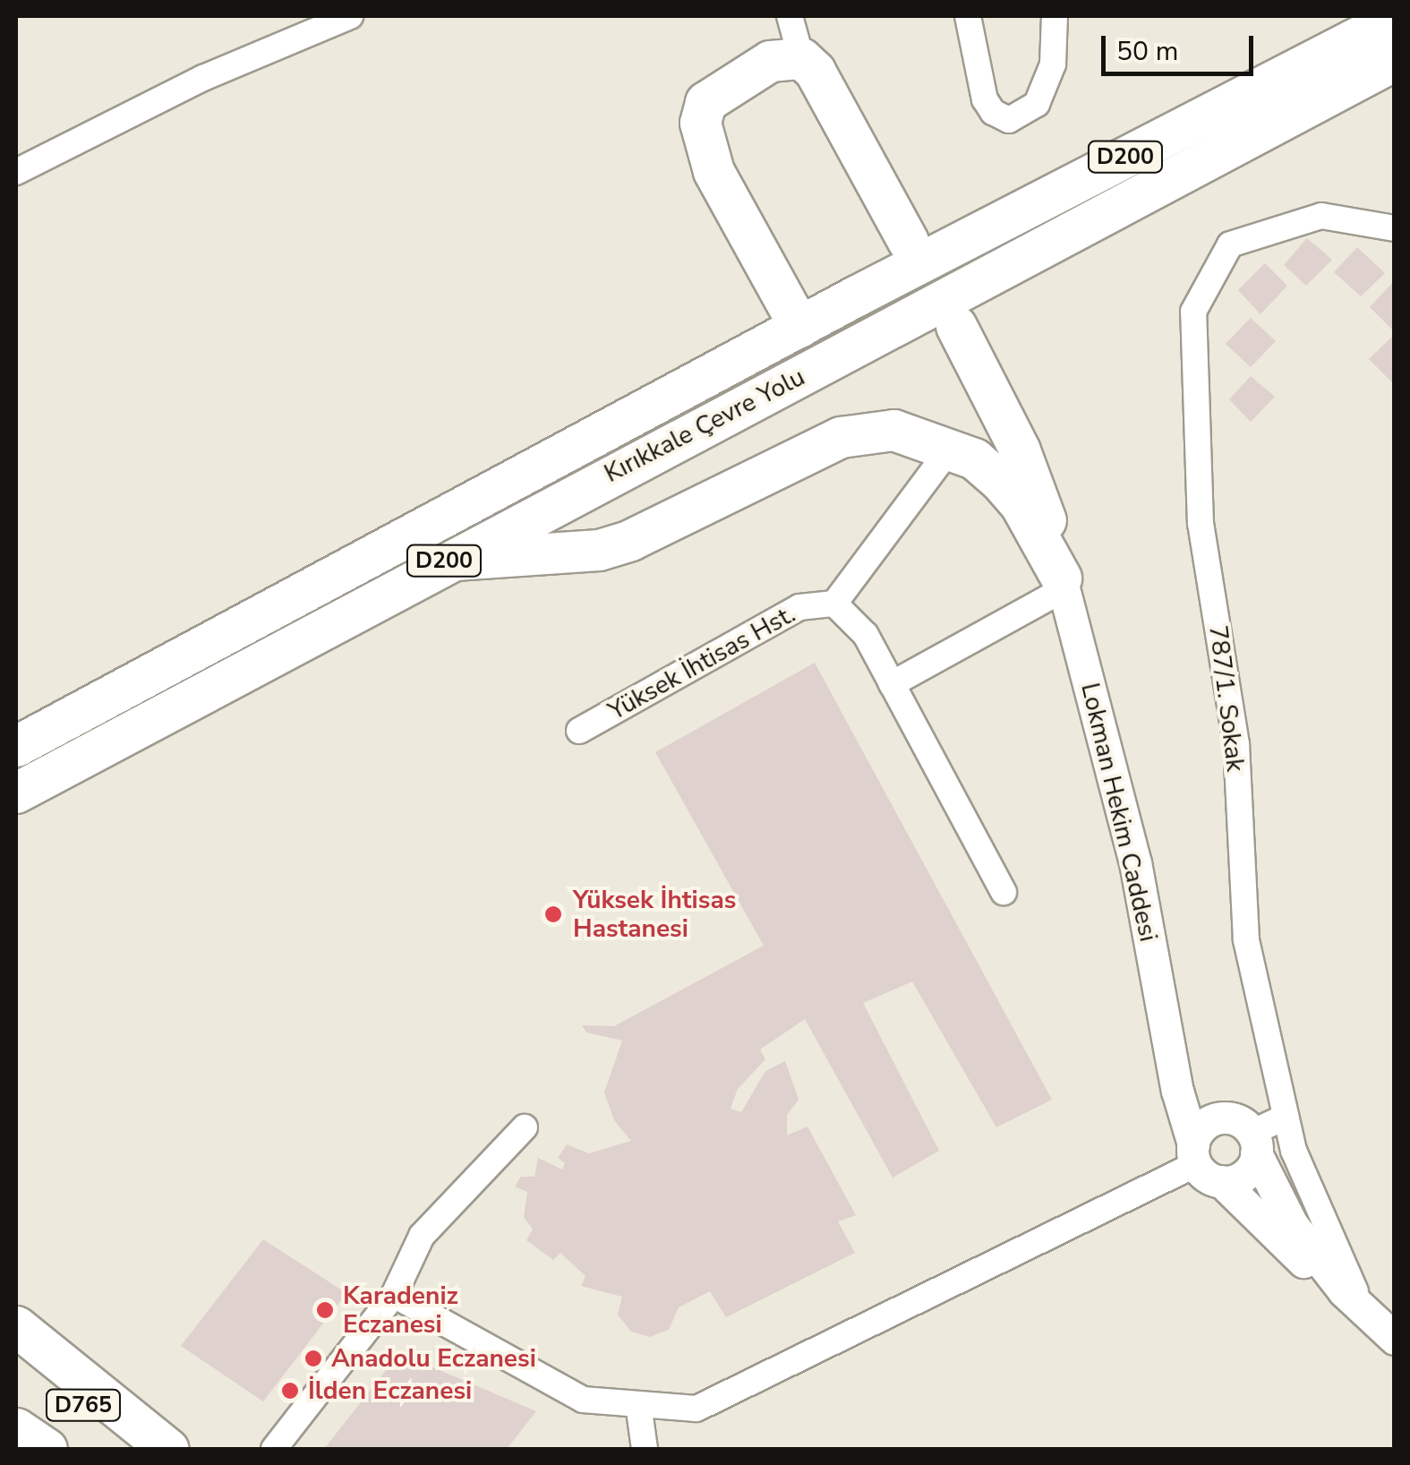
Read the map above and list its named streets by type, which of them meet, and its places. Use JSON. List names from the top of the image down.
{
  "streets": {
    "highway": ["D200", "Kırıkkale Çevre Yolu", "D765"],
    "street": ["Yüksek İhtisas Hst.", "787/1. Sokak", "Lokman Hekim Caddesi"]
  },
  "places": [
    "Yüksek İhtisas Hastanesi",
    "Karadeniz Eczanesi",
    "Anadolu Eczanesi",
    "İlden Eczanesi"
  ],
  "scale_bar": "50 m"
}
